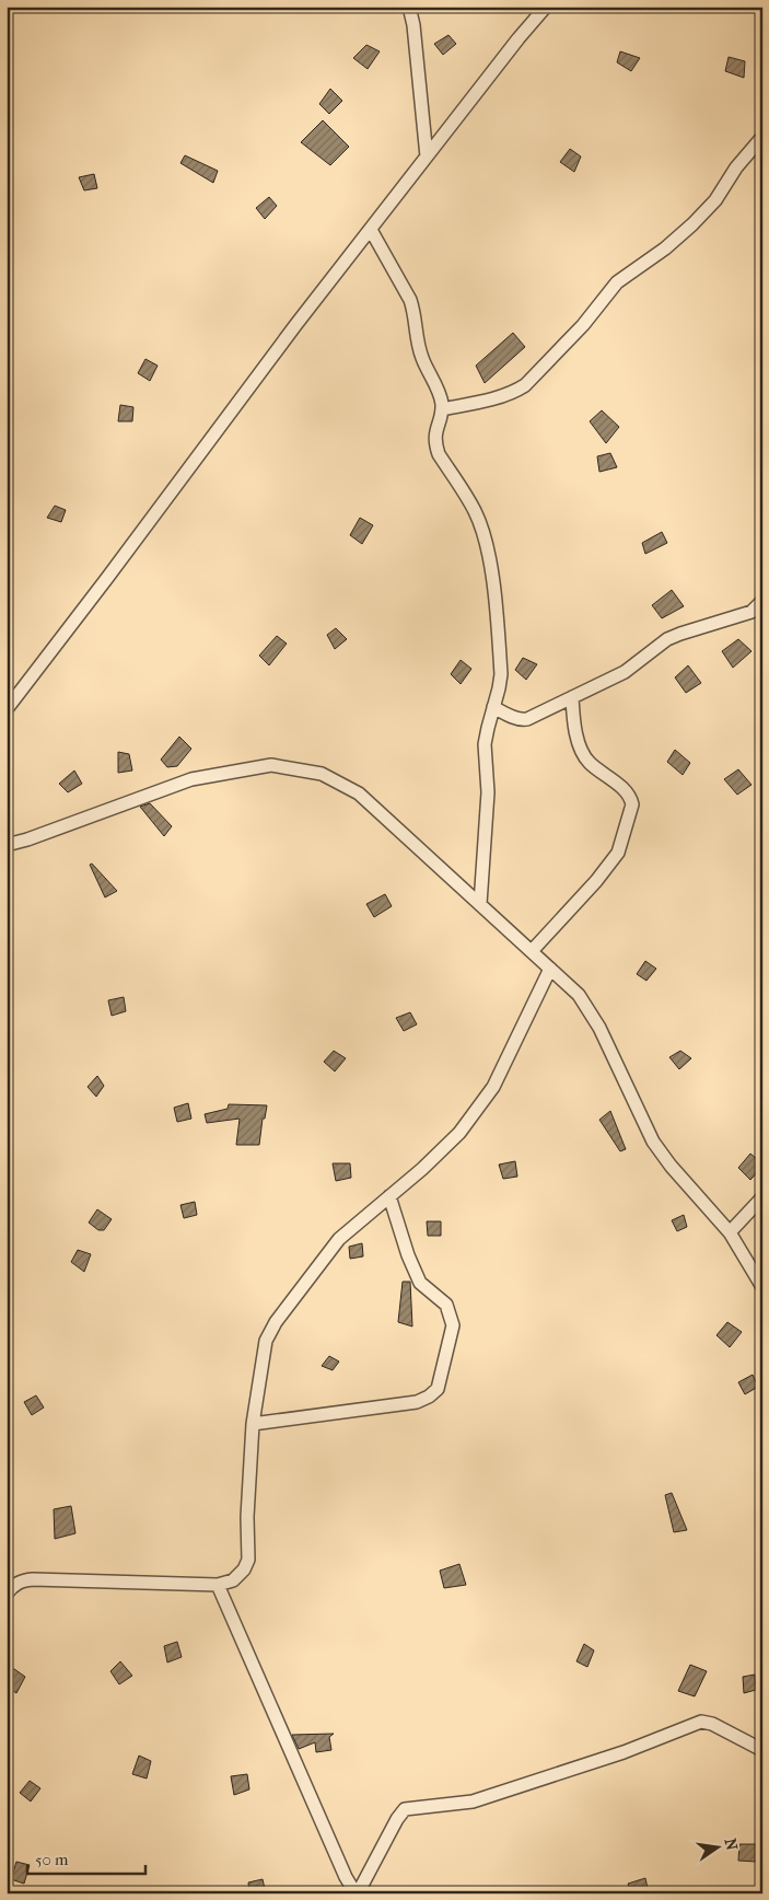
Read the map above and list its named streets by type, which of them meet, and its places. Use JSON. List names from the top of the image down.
{
  "scale_bar": "50 m",
  "north": "right"
}
